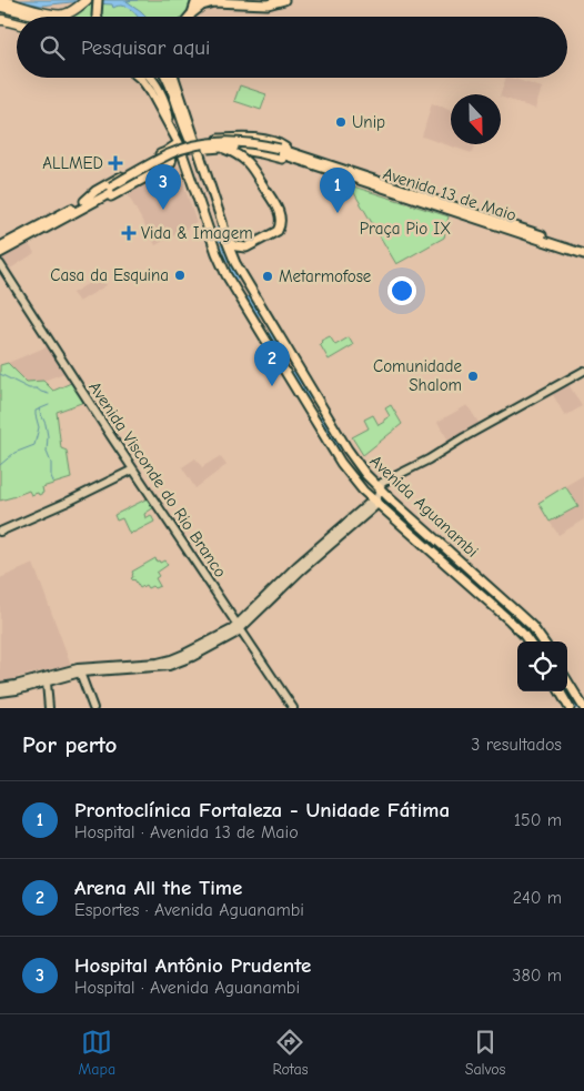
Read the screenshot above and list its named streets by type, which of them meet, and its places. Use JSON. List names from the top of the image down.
{
  "streets": {
    "main road": ["Avenida 13 de Maio", "Avenida Visconde do Rio Branco", "Avenida Aguanambi"]
  },
  "parks": ["Praça Pio IX"],
  "places": {
    "other": [
      "Unip",
      "Casa da Esquina",
      "Metarmofose",
      "Comunidade Shalom"
    ],
    "health": ["ALLMED", "Vida & Imagem"]
  },
  "north": "bottom",
  "page": {
    "search": "Pesquisar aqui",
    "pins": ["3", "1", "2"],
    "heading": ["Por perto", "3 resultados"],
    "list": [
      {
        "mark": "1",
        "name": "Prontoclínica Fortaleza - Unidade Fátima",
        "note": "Hospital · Avenida 13 de Maio",
        "value": "150 m"
      },
      {
        "mark": "2",
        "name": "Arena All the Time",
        "note": "Esportes · Avenida Aguanambi",
        "value": "240 m"
      },
      {
        "mark": "3",
        "name": "Hospital Antônio Prudente",
        "note": "Hospital · Avenida Aguanambi",
        "value": "380 m"
      }
    ],
    "nav": ["Mapa", "Rotas", "Salvos"]
  }
}
